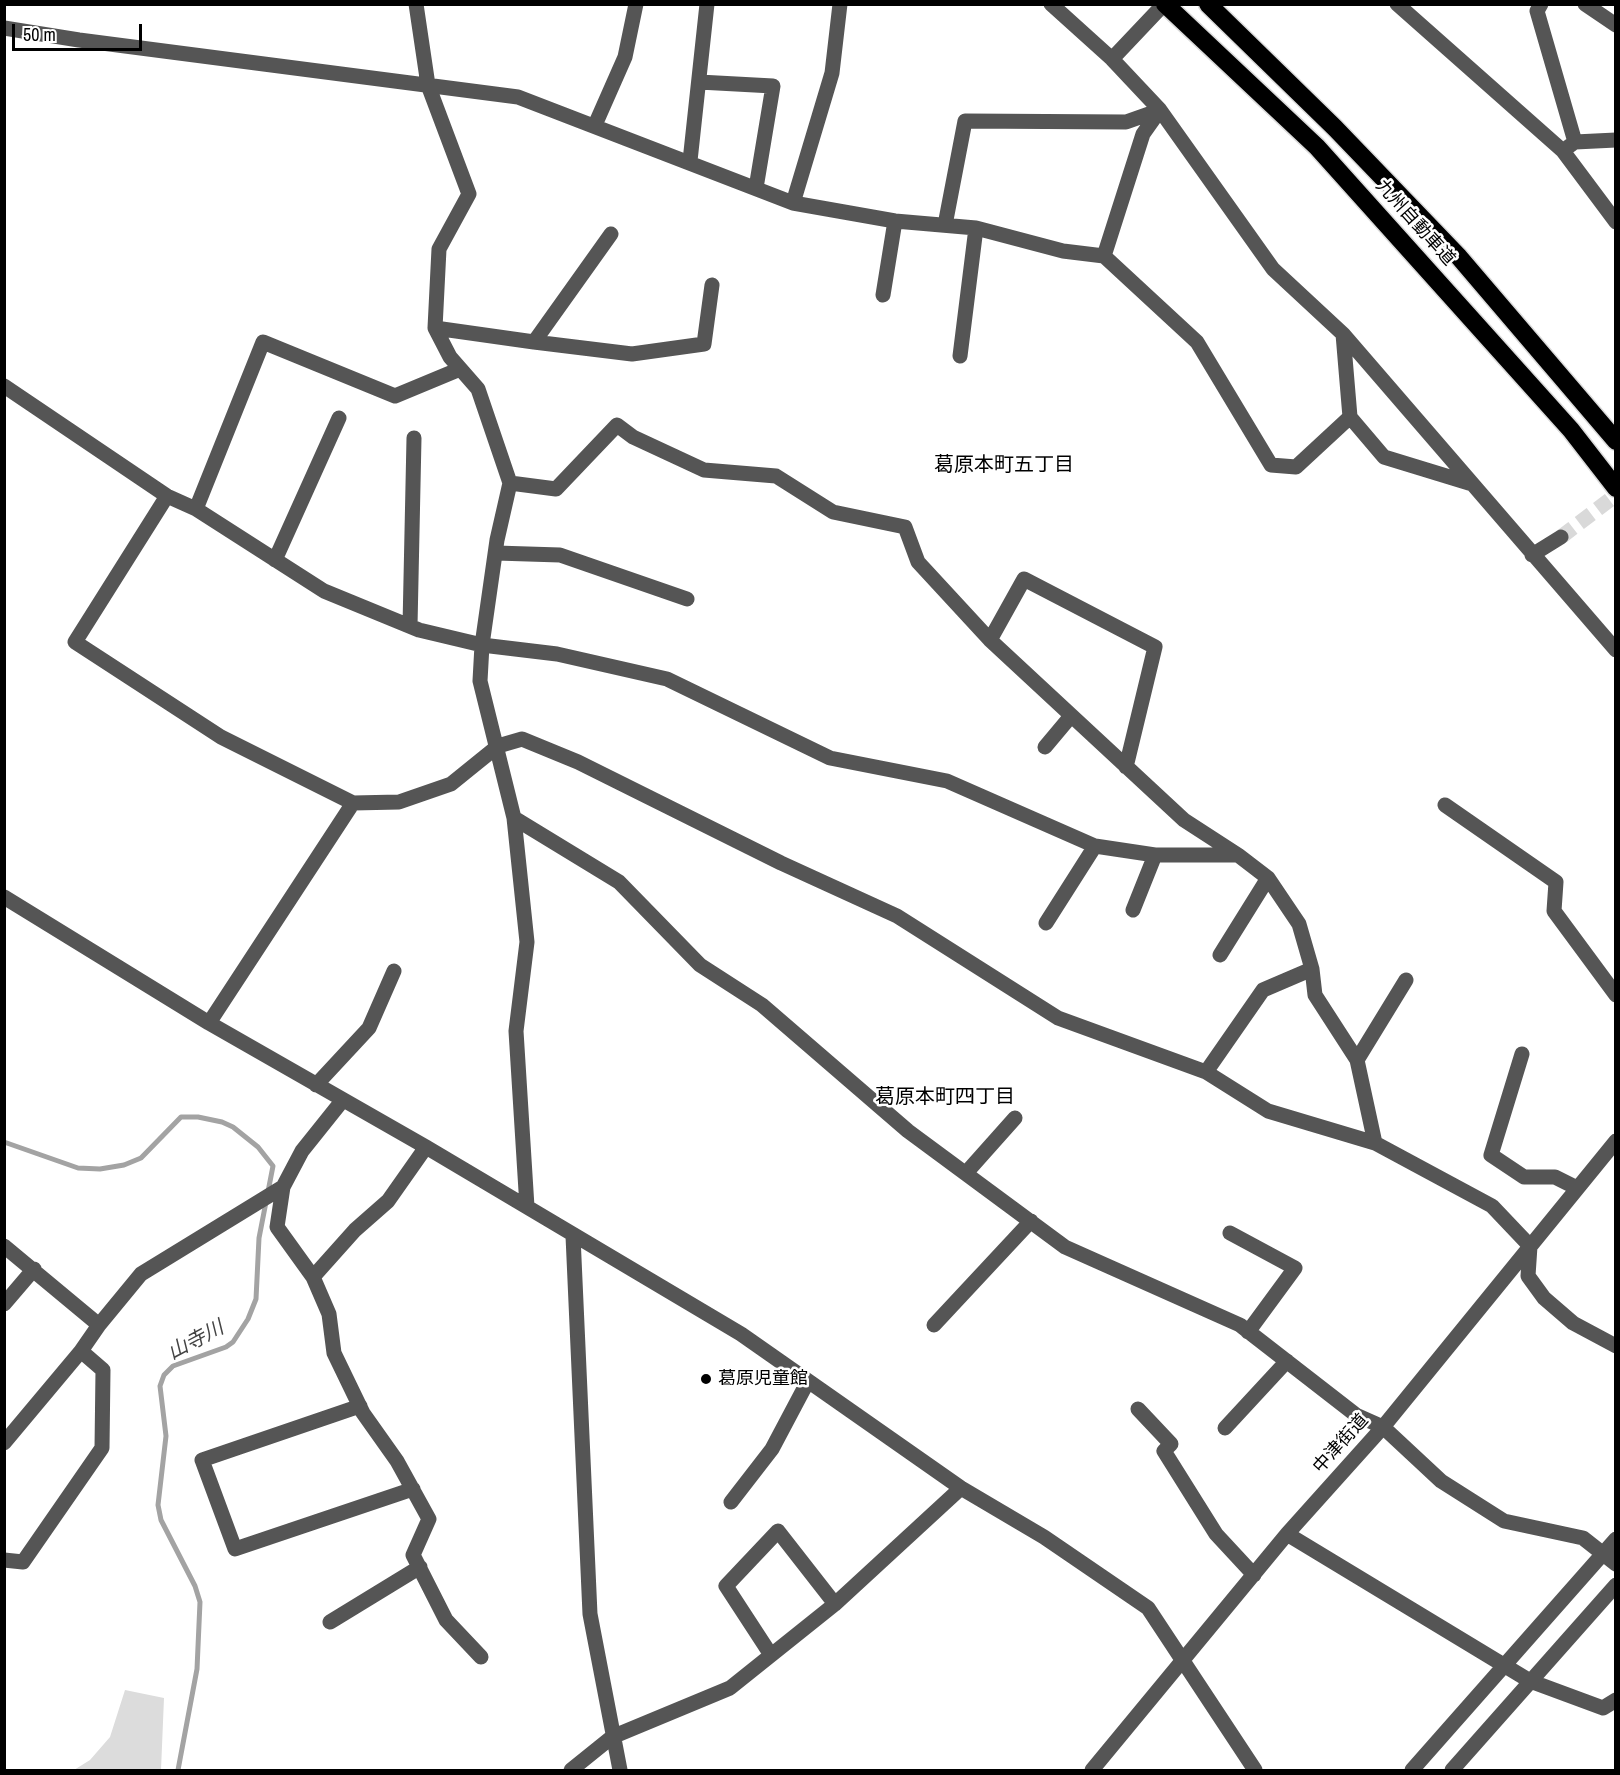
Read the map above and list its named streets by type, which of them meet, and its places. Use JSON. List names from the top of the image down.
{
  "streets": {
    "highway": ["九州自動車道"],
    "street": ["中津街道"]
  },
  "districts": ["葛原本町五丁目", "葛原本町四丁目"],
  "water": ["山寺川"],
  "places": ["葛原児童館"],
  "scale_bar": "50 m"
}
